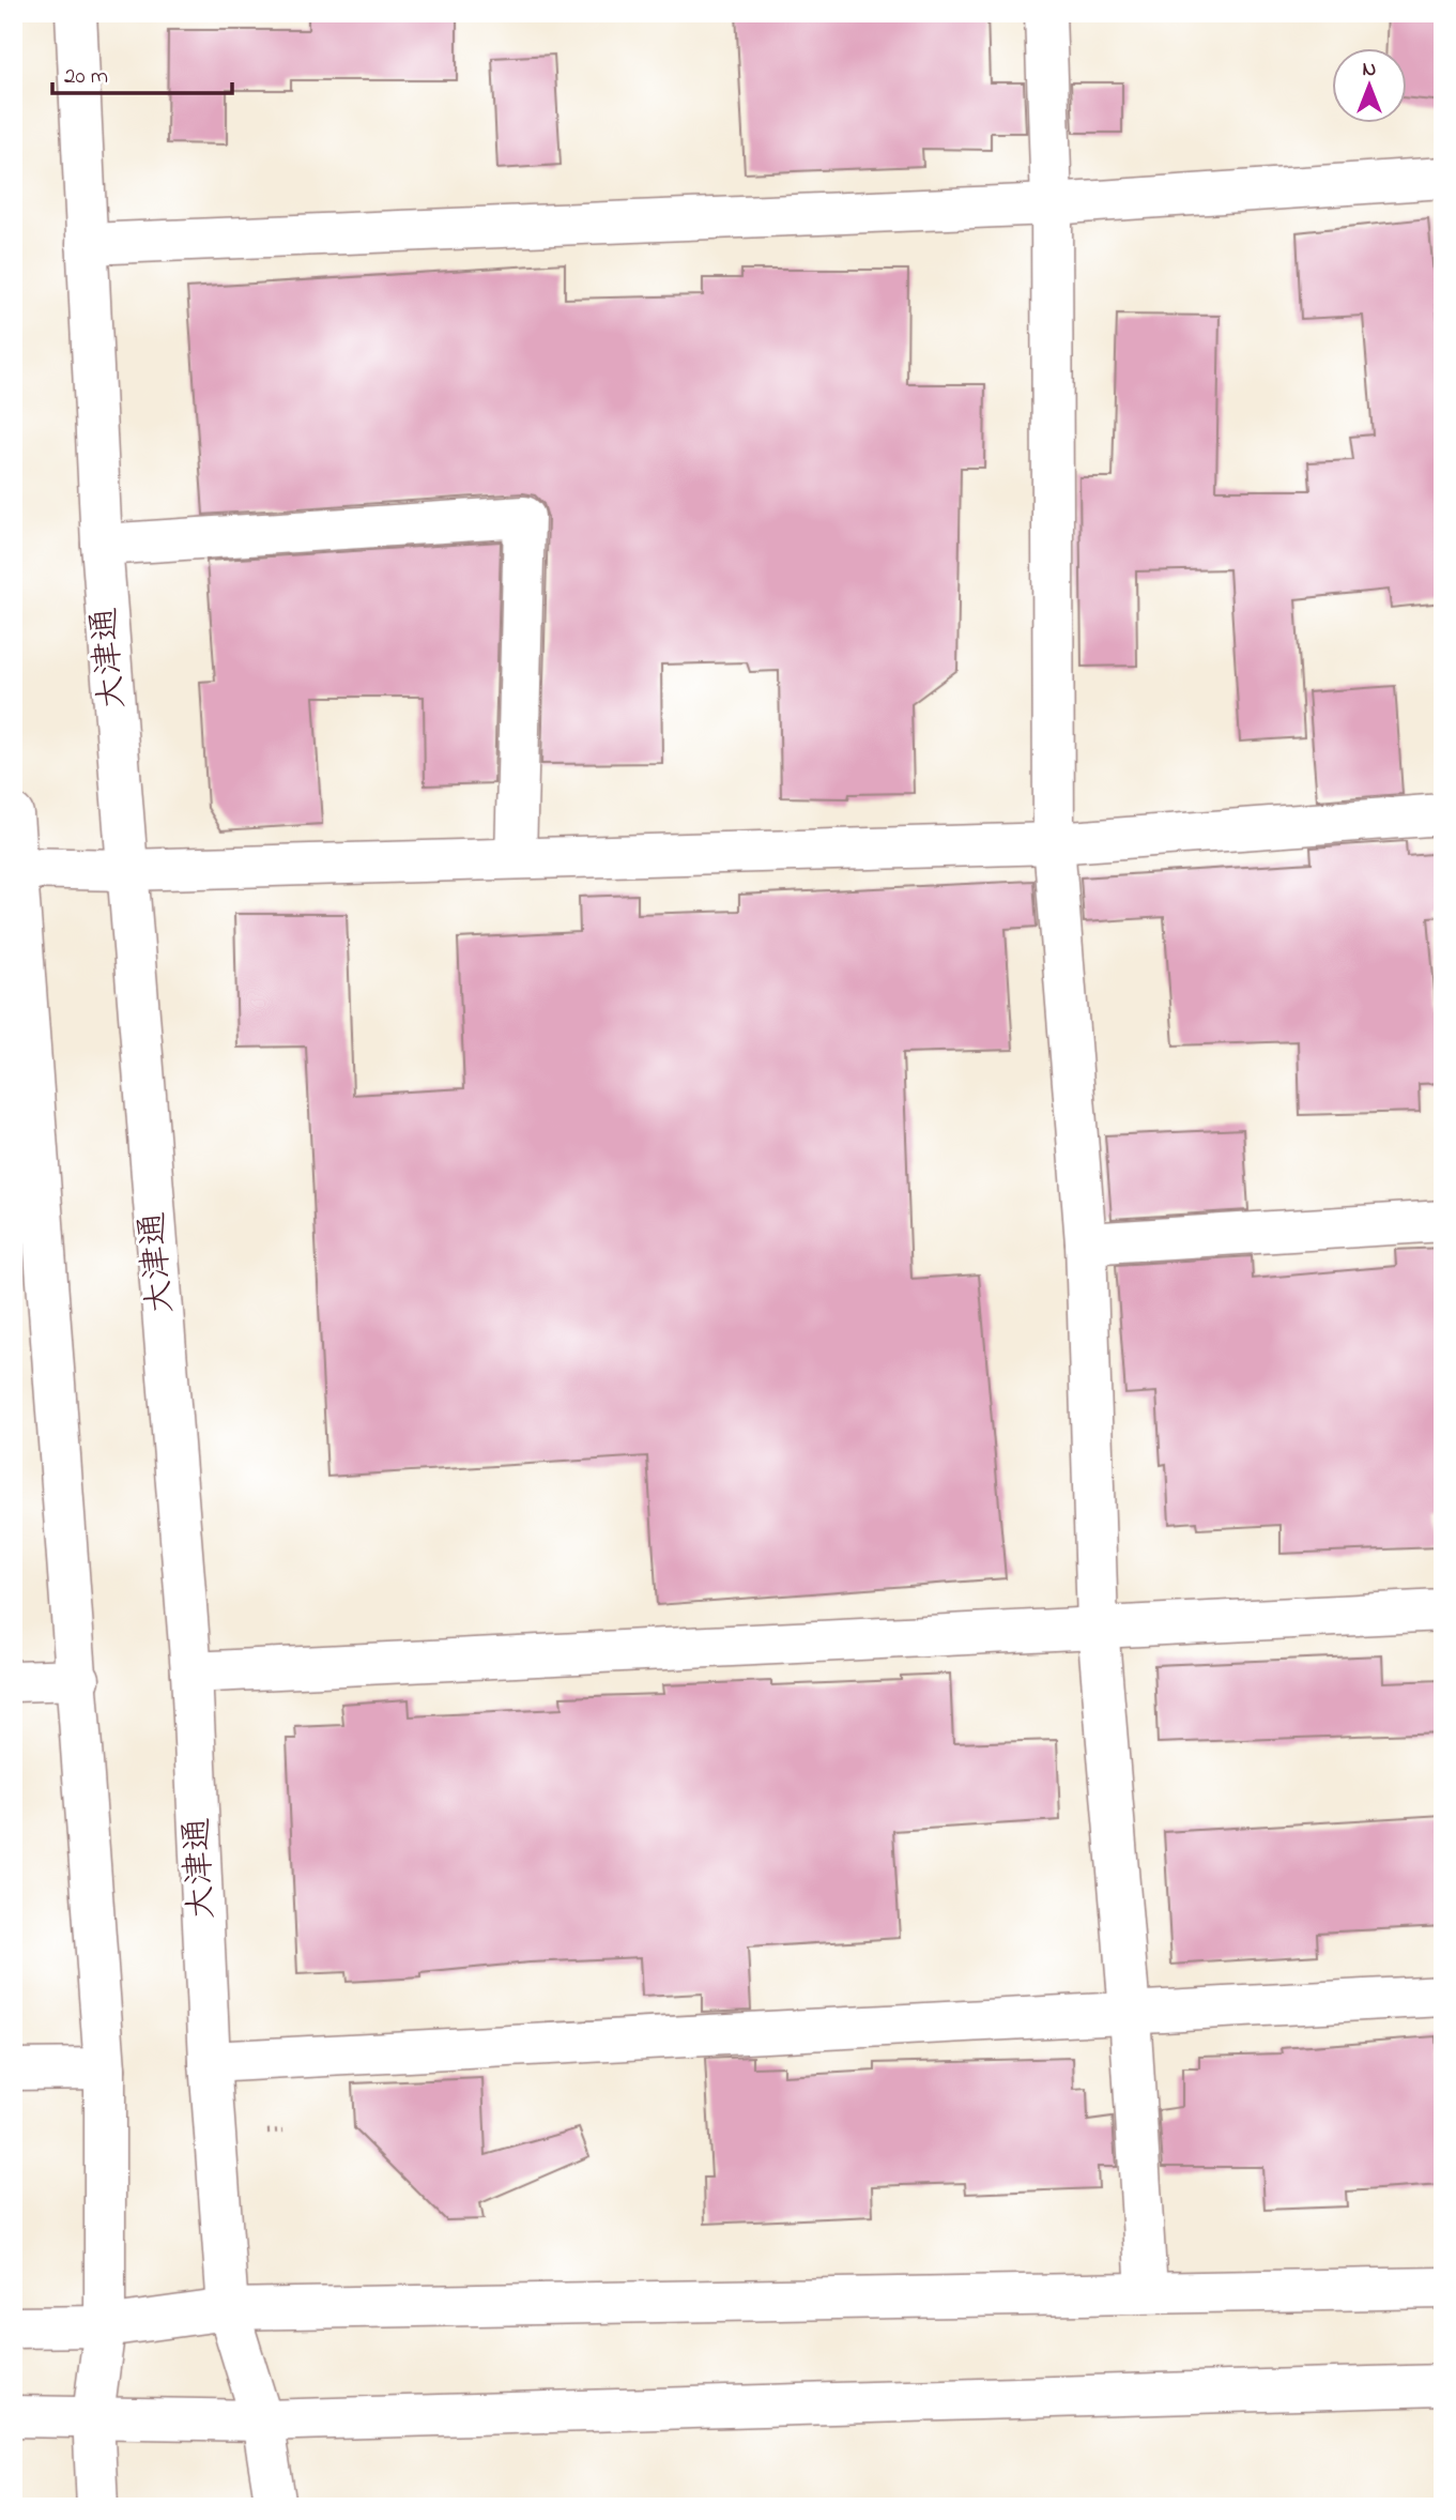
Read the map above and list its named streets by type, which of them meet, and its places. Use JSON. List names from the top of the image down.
{
  "streets": {
    "street": ["大津通"]
  },
  "scale_bar": "20 m",
  "north": "top"
}
